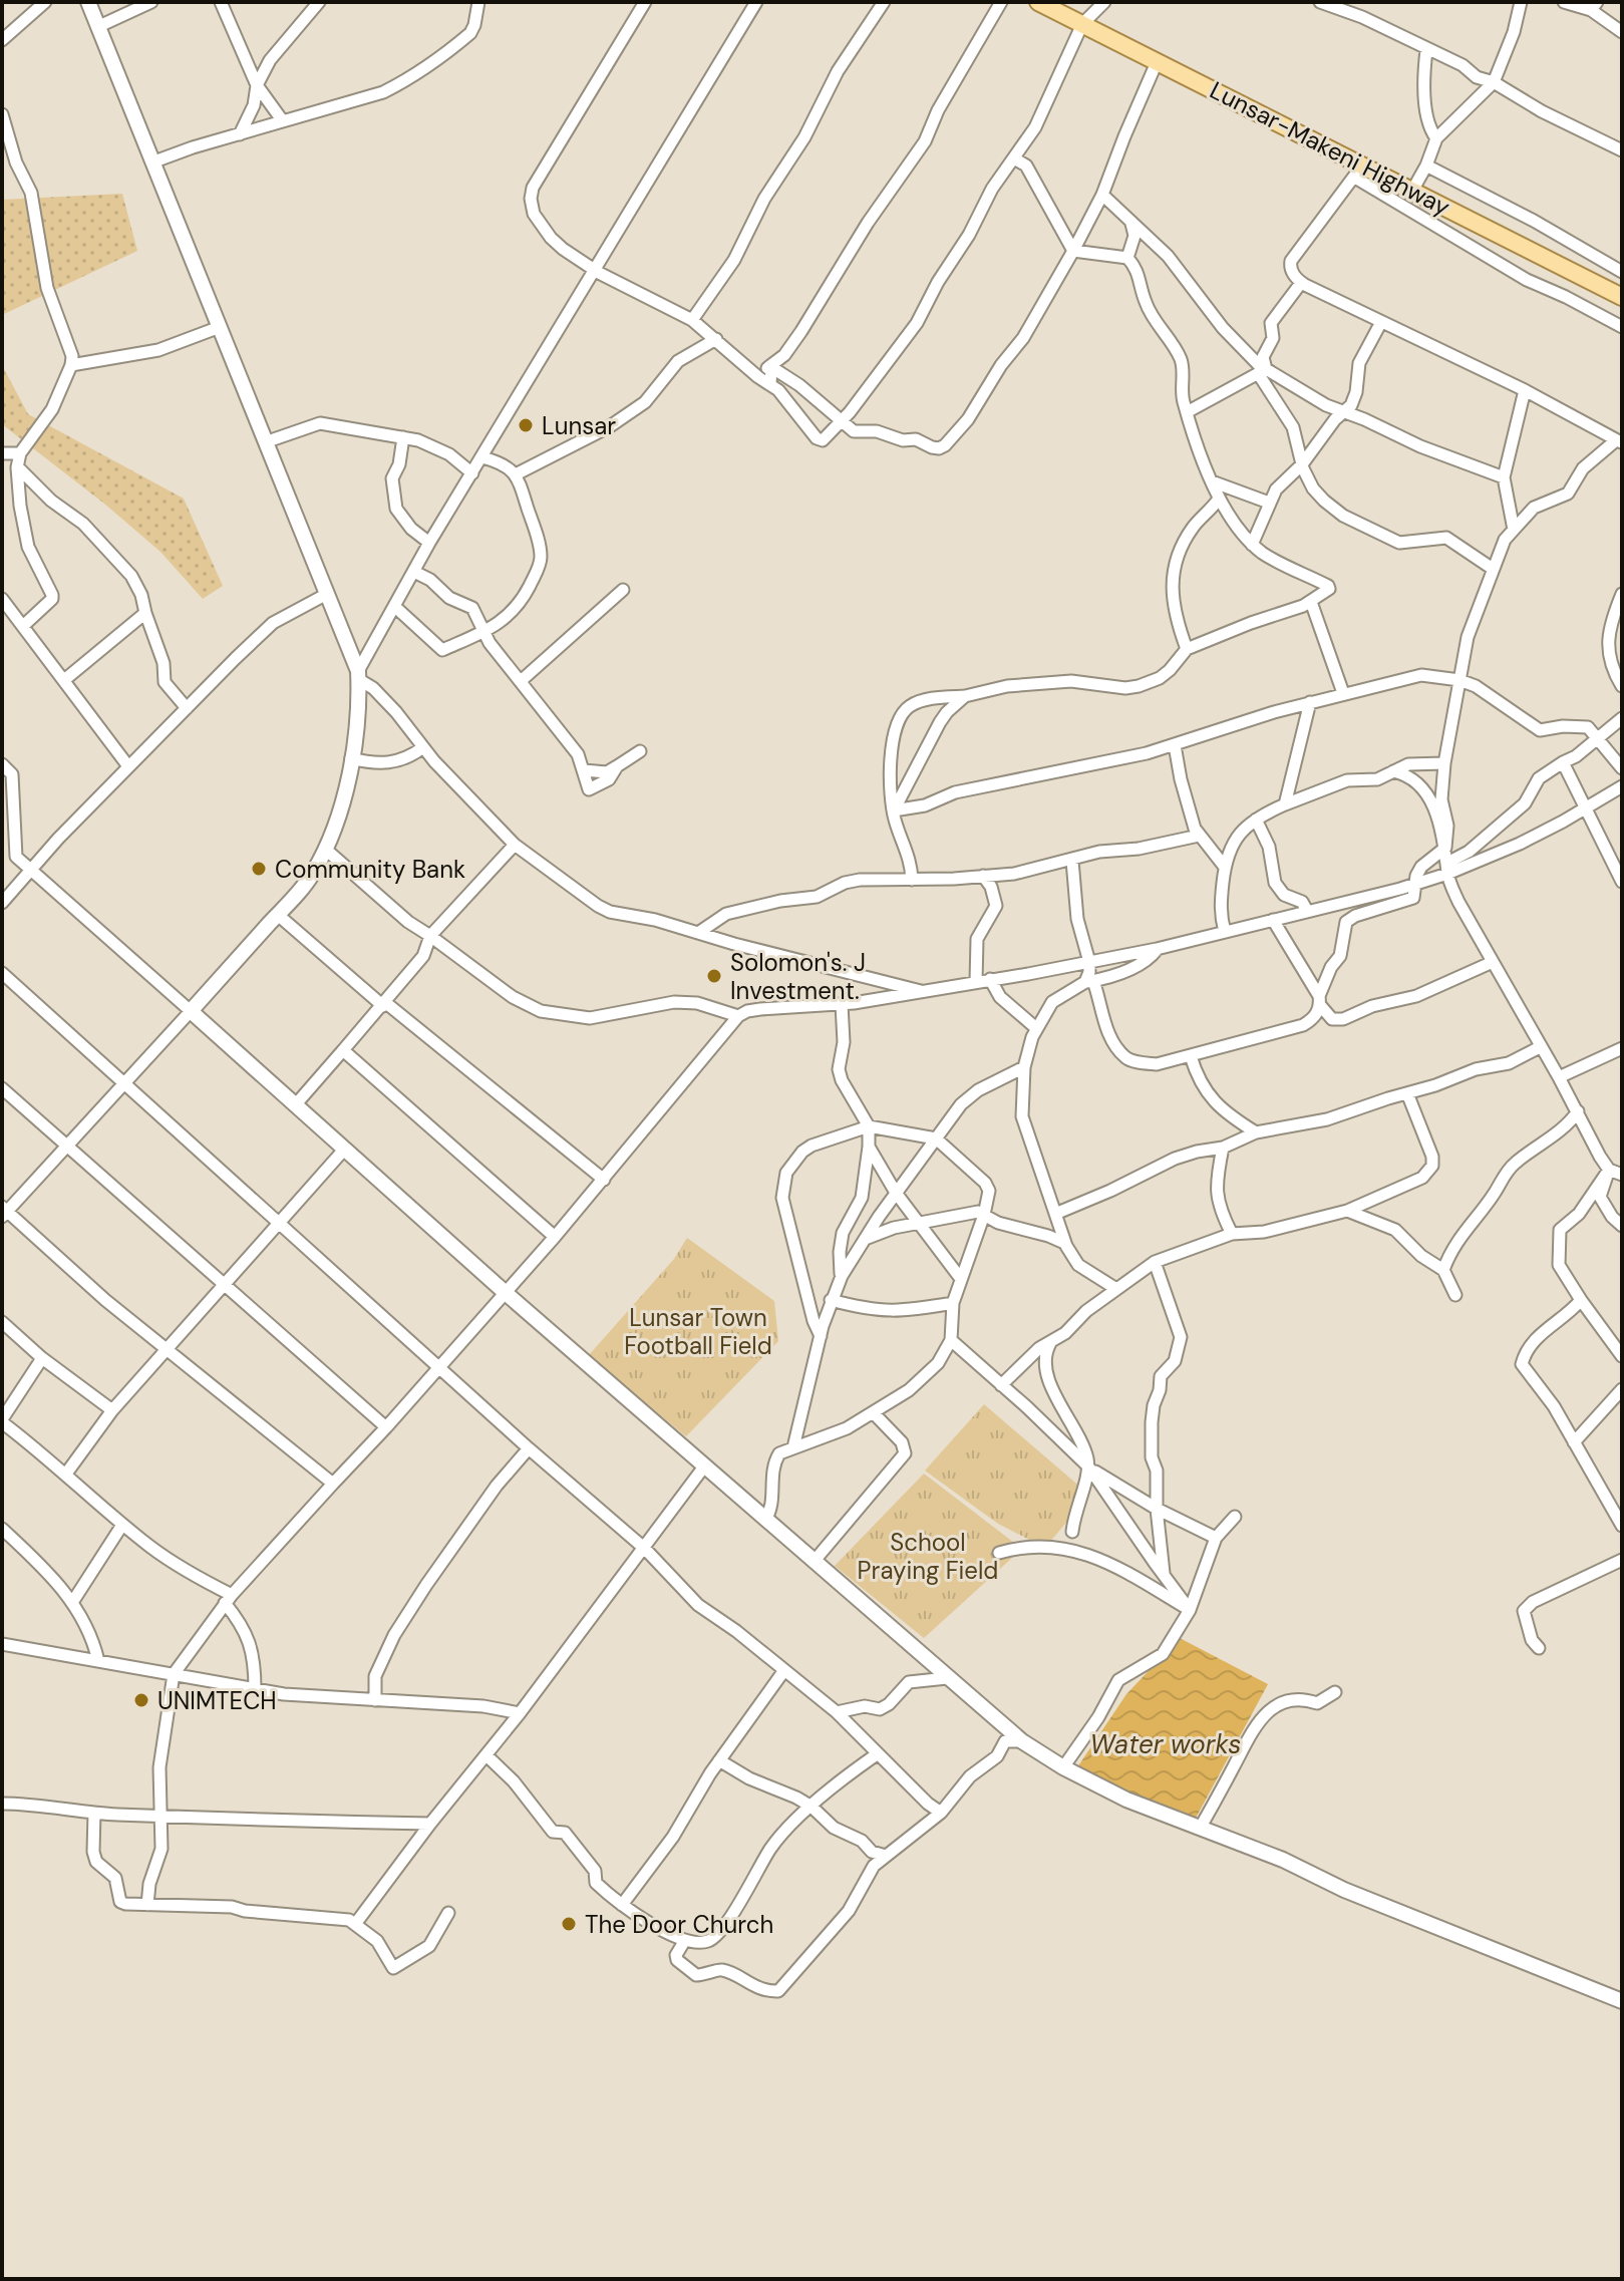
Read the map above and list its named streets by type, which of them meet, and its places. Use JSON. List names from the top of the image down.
{
  "streets": {
    "main road": ["Lunsar-Makeni Highway"]
  },
  "water": ["Water works"],
  "parks": ["Lunsar Town Football Field", "School Praying Field"],
  "places": [
    "Lunsar",
    "Community Bank",
    "Solomon's. J Investment.",
    "UNIMTECH",
    "The Door Church"
  ]
}
